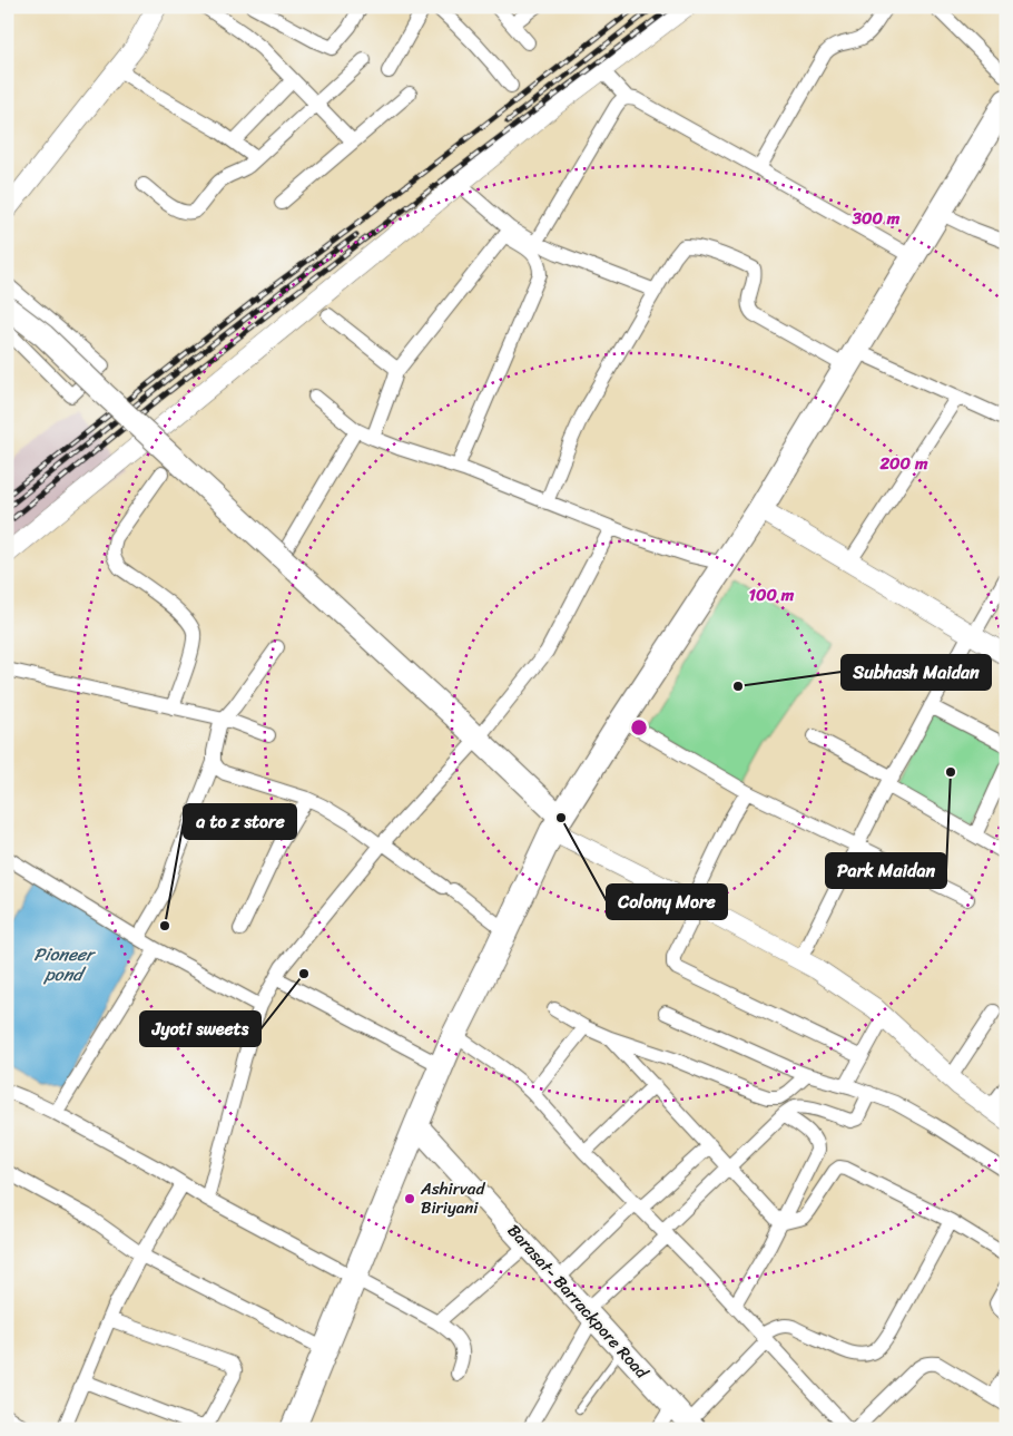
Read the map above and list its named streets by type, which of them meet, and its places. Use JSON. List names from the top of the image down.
{
  "streets": {
    "main road": ["Barasat- Barrackpore Road"]
  },
  "water": ["Pioneer pond"],
  "places": [
    "Subhash Maidan",
    "Park Maidan",
    "Colony More",
    "a to z store",
    "Jyoti sweets",
    "Ashirvad Biriyani"
  ],
  "rings": ["300 m", "200 m", "100 m"]
}
